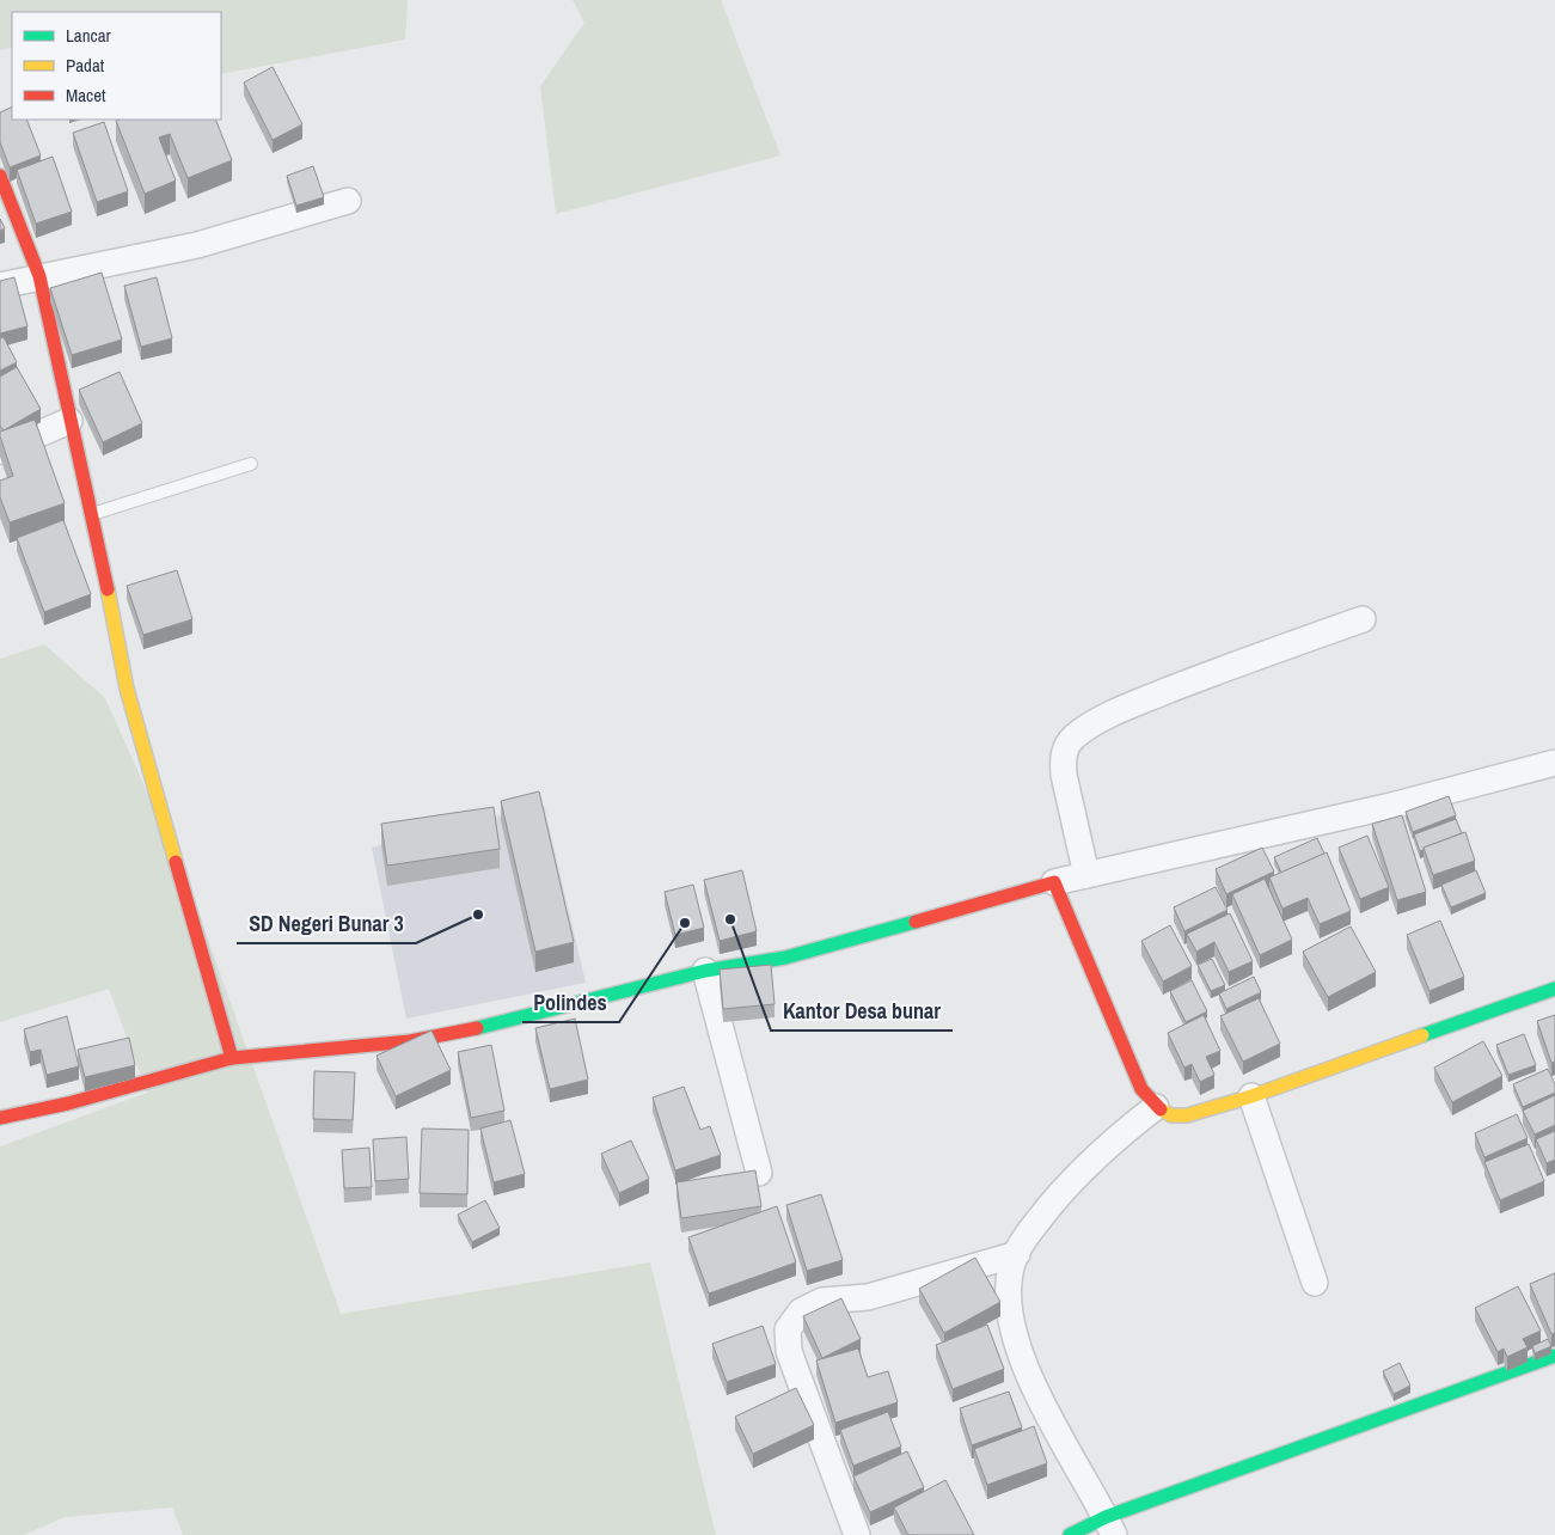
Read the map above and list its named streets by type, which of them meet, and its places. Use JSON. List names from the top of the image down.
{
  "places": ["SD Negeri Bunar 3", "Kantor Desa bunar", "Polindes"],
  "legend": ["Lancar", "Padat", "Macet"]
}
